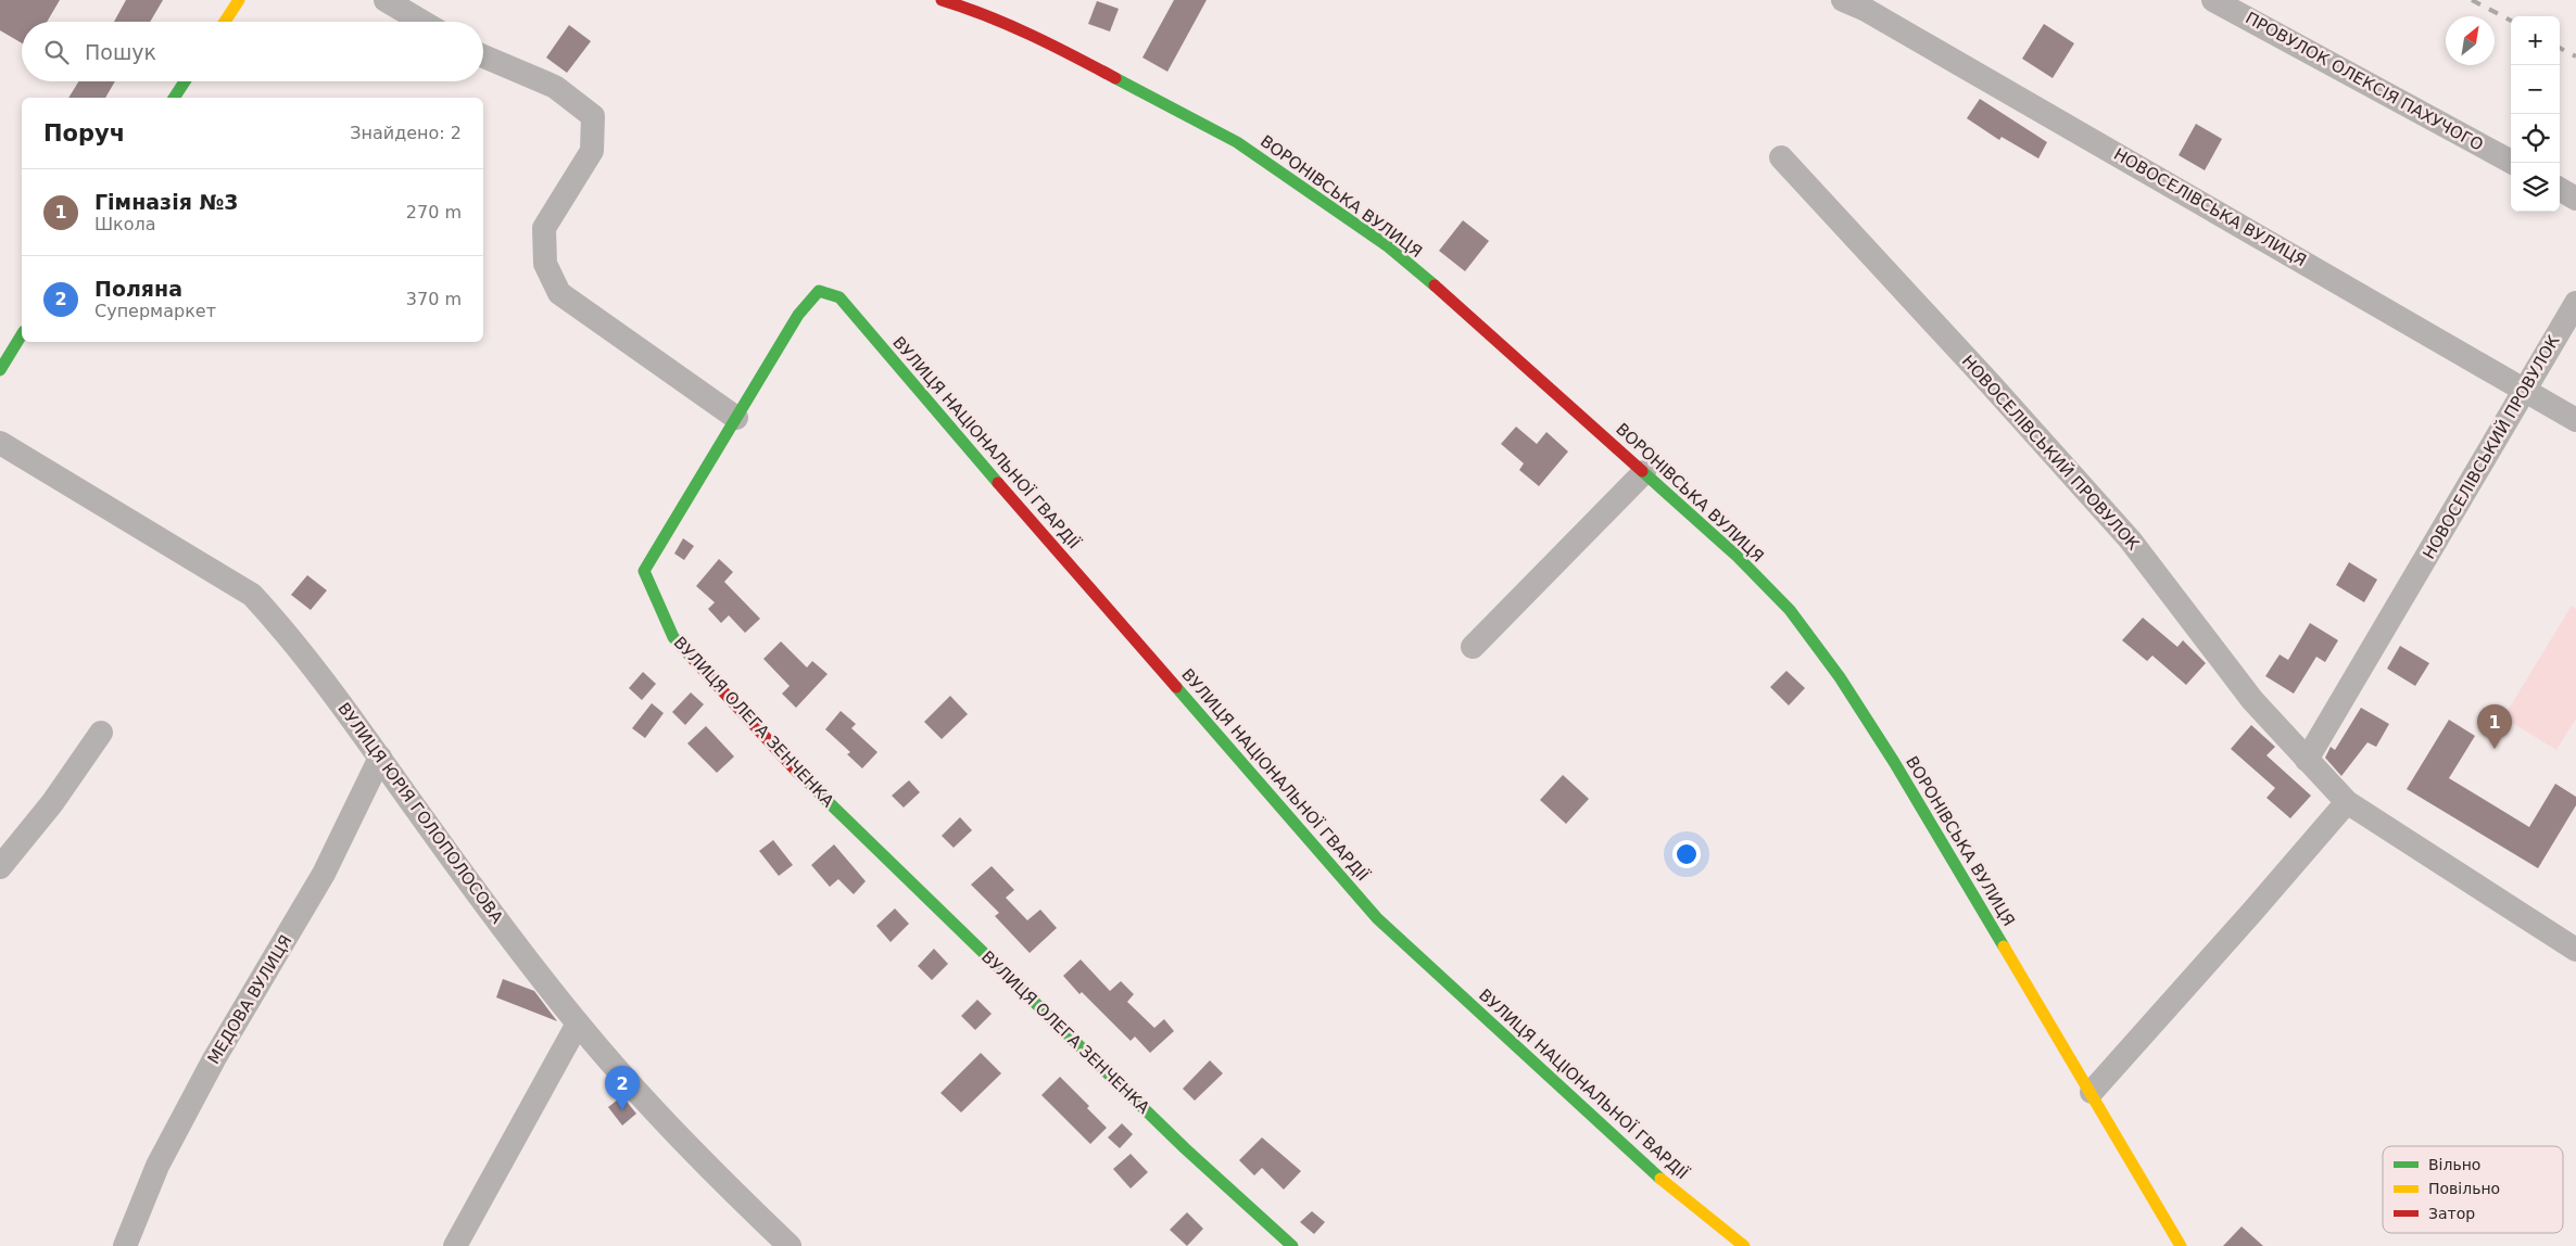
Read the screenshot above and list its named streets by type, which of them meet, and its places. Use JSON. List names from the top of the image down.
{
  "streets": {
    "street": [
      "ПРОВУЛОК ОЛЕКСІЯ ПАХУЧОГО",
      "ВОРОНІВСЬКА ВУЛИЦЯ",
      "НОВОСЕЛІВСЬКА ВУЛИЦЯ",
      "ВУЛИЦЯ НАЦІОНАЛЬНОЇ ГВАРДІЇ",
      "НОВОСЕЛІВСЬКИЙ ПРОВУЛОК",
      "ВУЛИЦЯ ОЛЕГА ЗЕНЧЕНКА",
      "ВУЛИЦЯ ЮРІЯ ГОЛОПОЛОСОВА",
      "МЕДОВА ВУЛИЦЯ"
    ]
  },
  "crossings": [
    ["НОВОСЕЛІВСЬКА ВУЛИЦЯ", "НОВОСЕЛІВСЬКИЙ ПРОВУЛОК"],
    ["ВУЛИЦЯ НАЦІОНАЛЬНОЇ ГВАРДІЇ", "ВУЛИЦЯ ОЛЕГА ЗЕНЧЕНКА"],
    ["ВУЛИЦЯ ЮРІЯ ГОЛОПОЛОСОВА", "МЕДОВА ВУЛИЦЯ"]
  ],
  "legend": ["Вільно", "Повільно", "Затор"],
  "north": "top right",
  "page": {
    "map_buttons": ["+", "−"],
    "search": "Пошук",
    "heading": ["Поруч", "Знайдено: 2"],
    "list": [
      {
        "mark": "1",
        "name": "Гімназія №3",
        "note": "Школа",
        "value": "270 m"
      },
      {
        "mark": "2",
        "name": "Поляна",
        "note": "Супермаркет",
        "value": "370 m"
      }
    ],
    "pins": ["1", "2"]
  }
}
